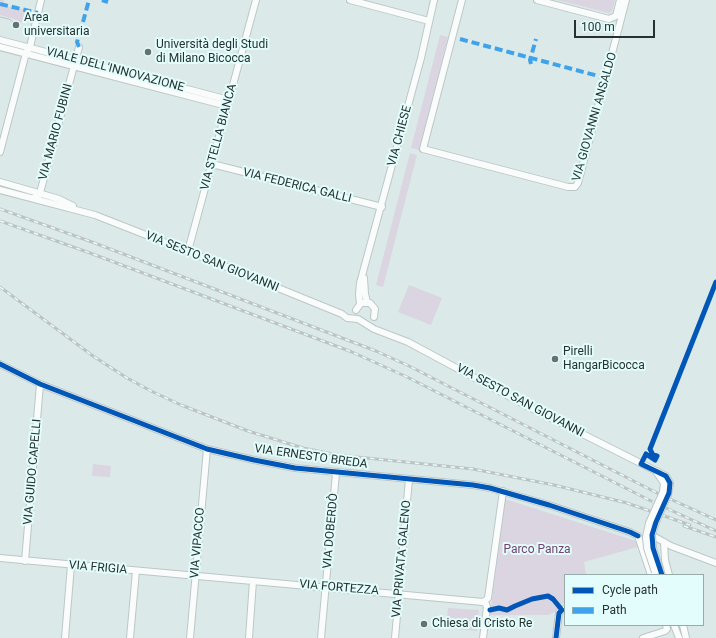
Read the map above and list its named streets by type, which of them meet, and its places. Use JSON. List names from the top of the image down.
{
  "streets": {
    "street": [
      "VIALE DELL'INNOVAZIONE",
      "VIA GIOVANNI ANSALDO",
      "VIA MARIO FUBINI",
      "VIA CHIESE",
      "VIA STELLA BIANCA",
      "VIA FEDERICA GALLI",
      "VIA SESTO SAN GIOVANNI",
      "VIA ERNESTO BREDA",
      "VIA GUIDO CAPELLI",
      "VIA DOBERDÒ",
      "VIA VIPACCO",
      "VIA PRIVATA GALENO",
      "VIA FRIGIA",
      "VIA FORTEZZA"
    ]
  },
  "crossings": [
    ["VIALE DELL'INNOVAZIONE", "VIA MARIO FUBINI"],
    ["VIALE DELL'INNOVAZIONE", "VIA STELLA BIANCA"],
    ["VIA MARIO FUBINI", "VIA SESTO SAN GIOVANNI"],
    ["VIA CHIESE", "VIA FEDERICA GALLI"],
    ["VIA CHIESE", "VIA SESTO SAN GIOVANNI"],
    ["VIA STELLA BIANCA", "VIA FEDERICA GALLI"],
    ["VIA STELLA BIANCA", "VIA SESTO SAN GIOVANNI"],
    ["VIA SESTO SAN GIOVANNI", "VIA ERNESTO BREDA"],
    ["VIA ERNESTO BREDA", "VIA GUIDO CAPELLI"],
    ["VIA ERNESTO BREDA", "VIA DOBERDÒ"],
    ["VIA ERNESTO BREDA", "VIA VIPACCO"],
    ["VIA ERNESTO BREDA", "VIA PRIVATA GALENO"],
    ["VIA GUIDO CAPELLI", "VIA FRIGIA"],
    ["VIA DOBERDÒ", "VIA FORTEZZA"],
    ["VIA VIPACCO", "VIA FRIGIA"],
    ["VIA VIPACCO", "VIA FORTEZZA"],
    ["VIA PRIVATA GALENO", "VIA FORTEZZA"],
    ["VIA FRIGIA", "VIA FORTEZZA"]
  ],
  "parks": ["Parco Panza"],
  "places": [
    "Area universitaria",
    "Università degli Studi di Milano Bicocca",
    "Pirelli HangarBicocca",
    "Chiesa di Cristo Re"
  ],
  "legend": ["Cycle path", "Path"],
  "scale_bar": "100 m"
}
